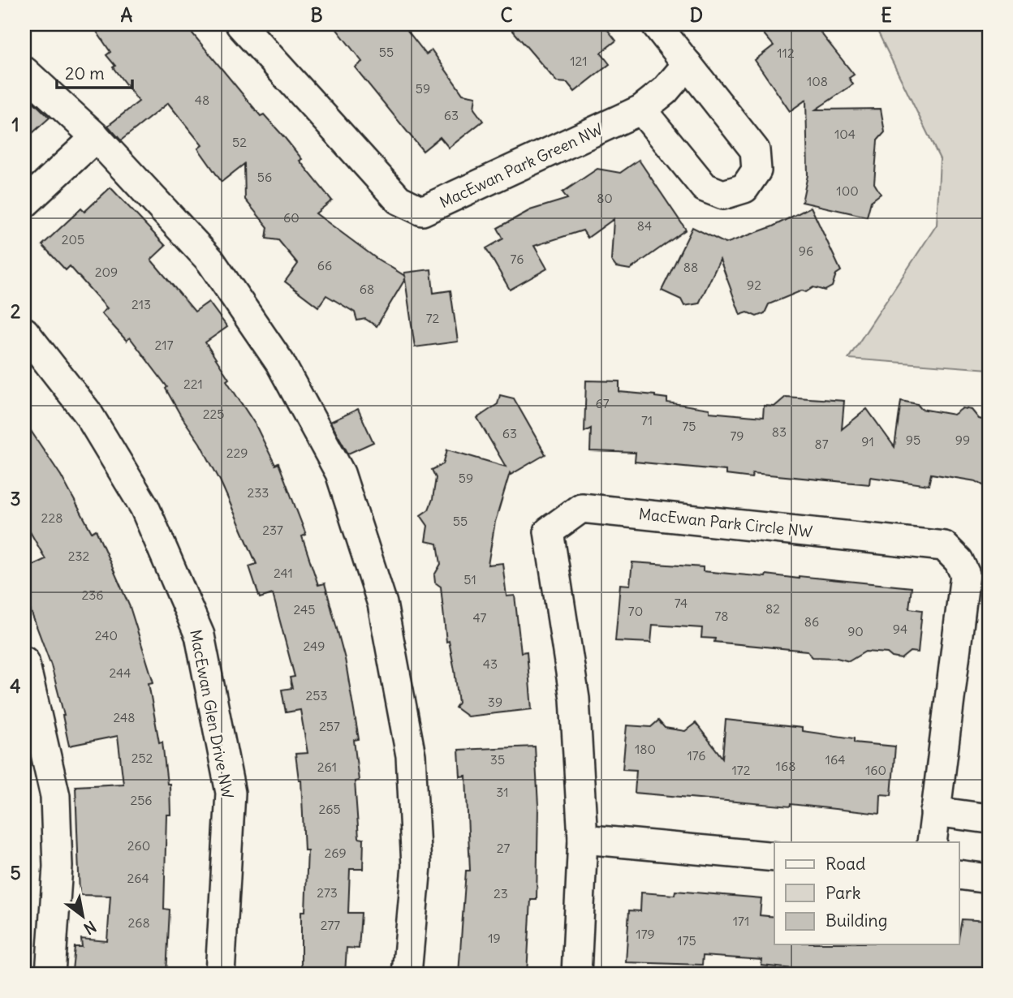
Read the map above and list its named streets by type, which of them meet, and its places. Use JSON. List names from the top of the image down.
{
  "streets": {
    "street": ["MacEwan Park Green NW", "MacEwan Park Circle NW", "MacEwan Glen Drive NW"]
  },
  "house_numbers": [
    "55",
    "112",
    "121",
    "108",
    "59",
    "48",
    "63",
    "104",
    "52",
    "56",
    "100",
    "80",
    "60",
    "84",
    "205",
    "96",
    "76",
    "66",
    "88",
    "209",
    "92",
    "68",
    "213",
    "72",
    "217",
    "221",
    "67",
    "225",
    "71",
    "75",
    "83",
    "63",
    "79",
    "95",
    "99",
    "91",
    "87",
    "229",
    "59",
    "233",
    "228",
    "55",
    "237",
    "232",
    "241",
    "51",
    "236",
    "74",
    "82",
    "245",
    "70",
    "78",
    "47",
    "86",
    "94",
    "90",
    "240",
    "249",
    "43",
    "244",
    "253",
    "39",
    "248",
    "257",
    "180",
    "176",
    "252",
    "35",
    "164",
    "168",
    "261",
    "172",
    "160",
    "31",
    "256",
    "265",
    "260",
    "27",
    "269",
    "264",
    "273",
    "23",
    "171",
    "268",
    "277",
    "179",
    "19",
    "175"
  ],
  "legend": ["Road", "Park", "Building"],
  "scale_bar": "20 m",
  "north": "bottom right",
  "grid": {
    "columns": [
      "A",
      "B",
      "C",
      "D",
      "E"
    ],
    "rows": [
      "1",
      "2",
      "3",
      "4",
      "5"
    ]
  }
}
